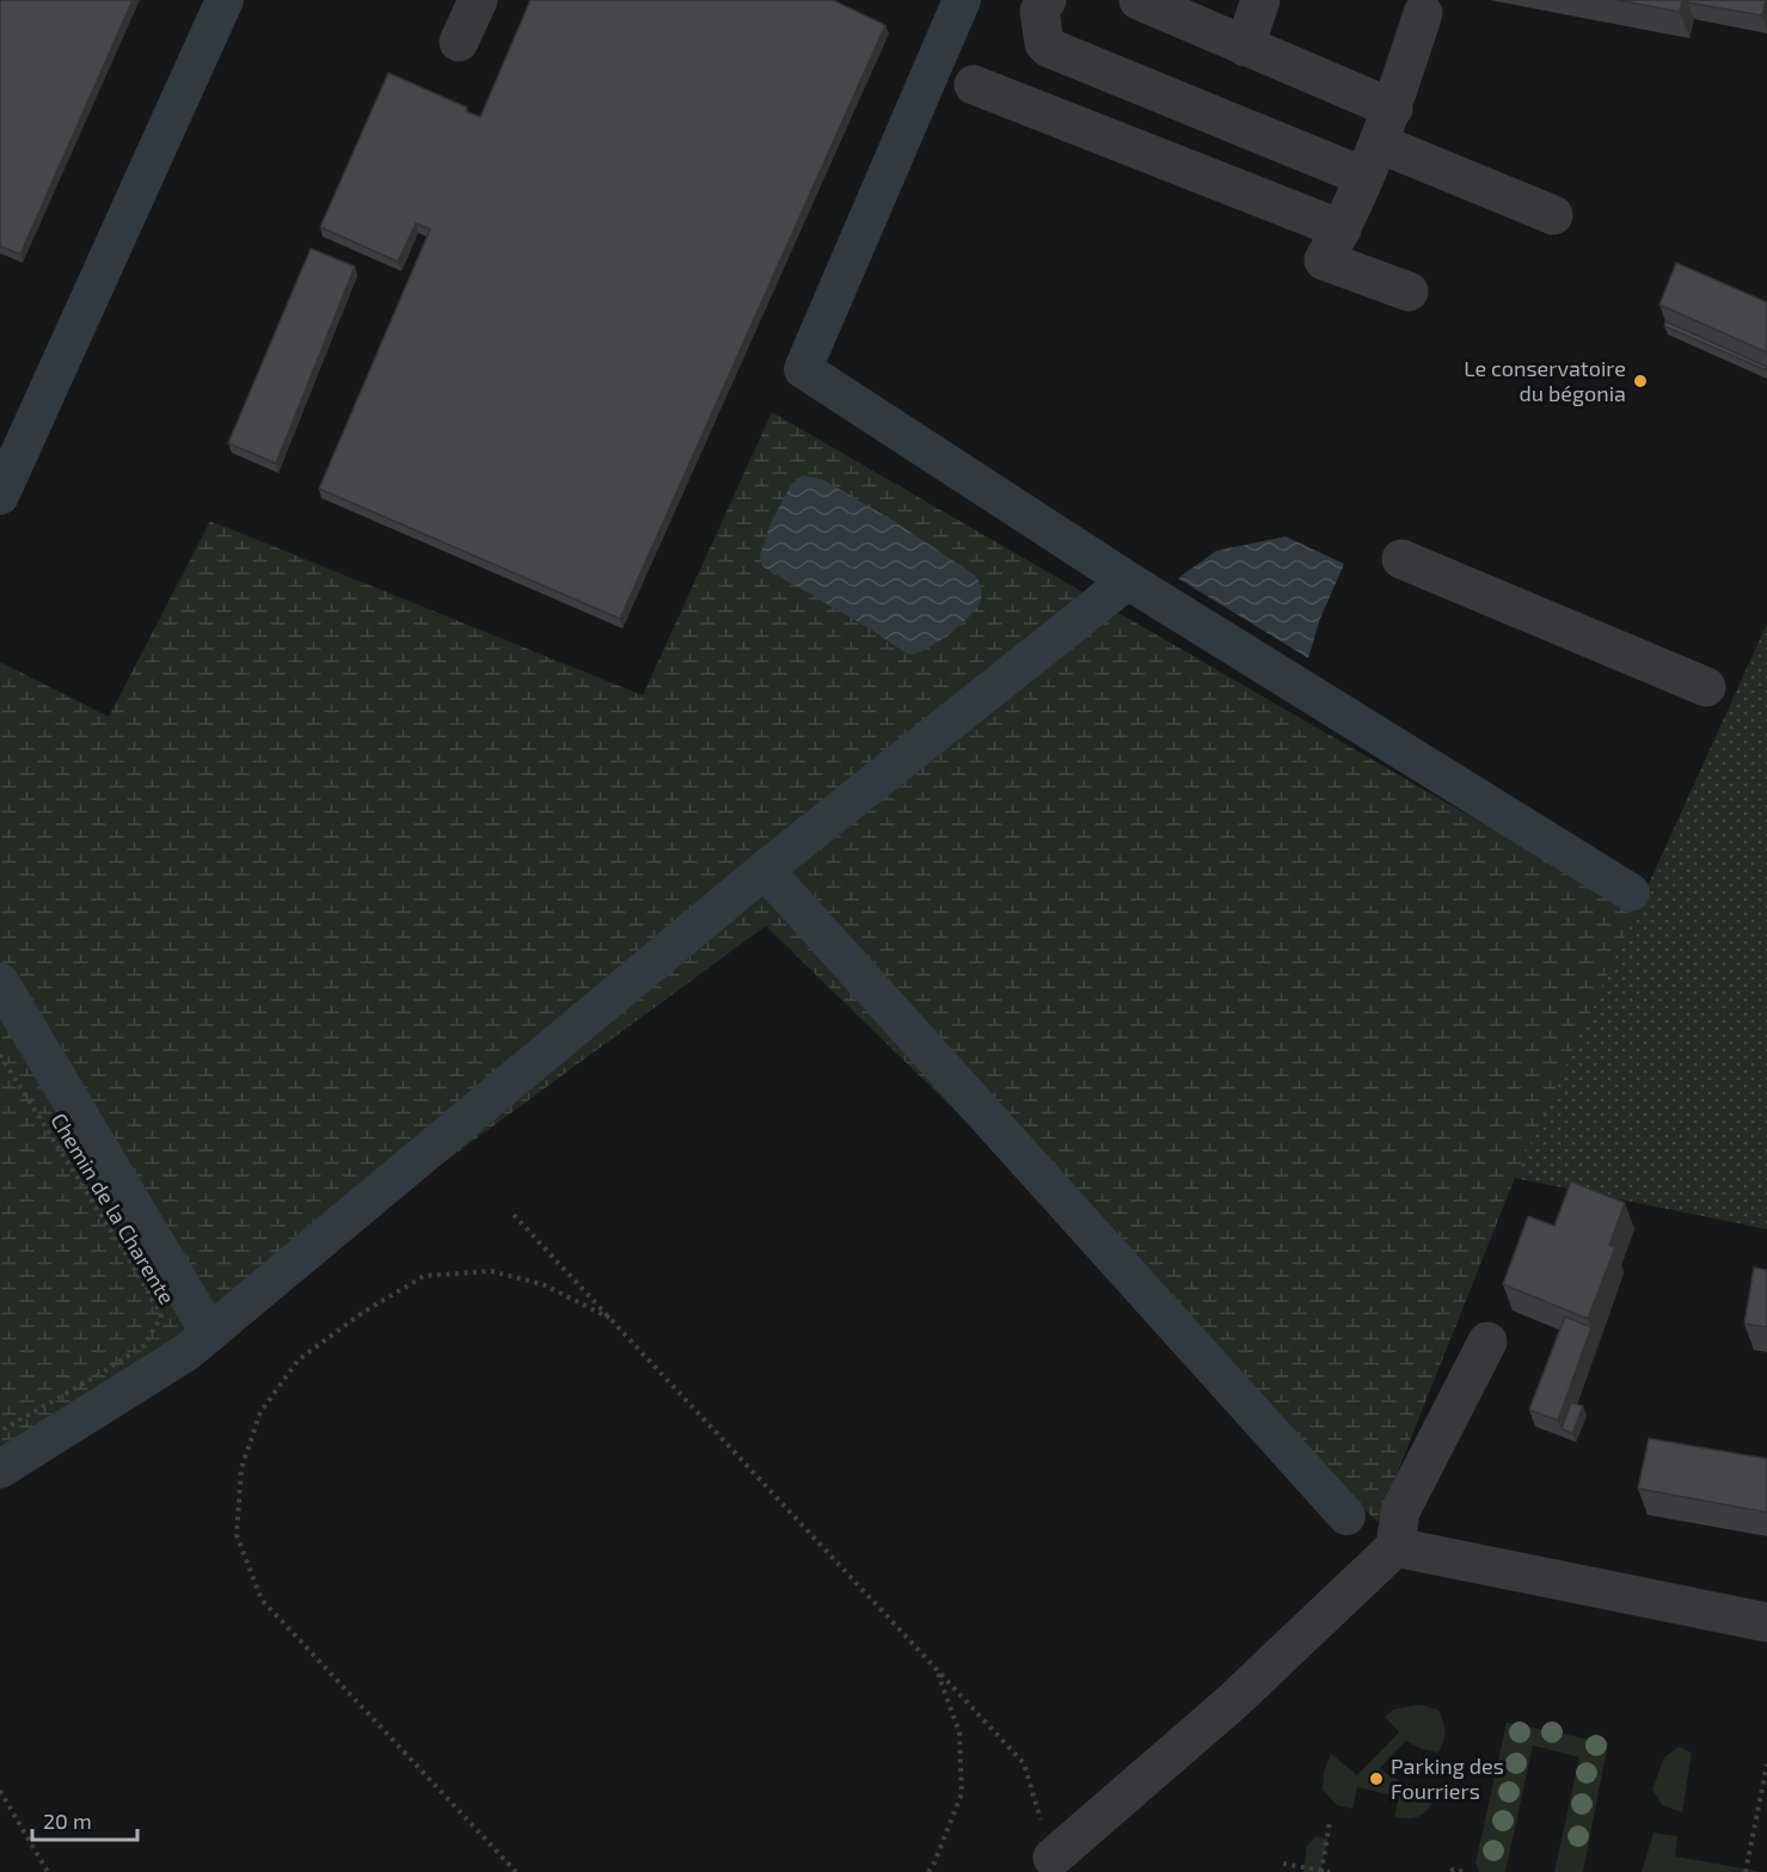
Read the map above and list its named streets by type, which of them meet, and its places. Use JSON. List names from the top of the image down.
{
  "streets": {
    "path": ["Chemin de la Charente"]
  },
  "places": ["Le conservatoire du bégonia", "Parking des Fourriers"],
  "scale_bar": "20 m"
}
